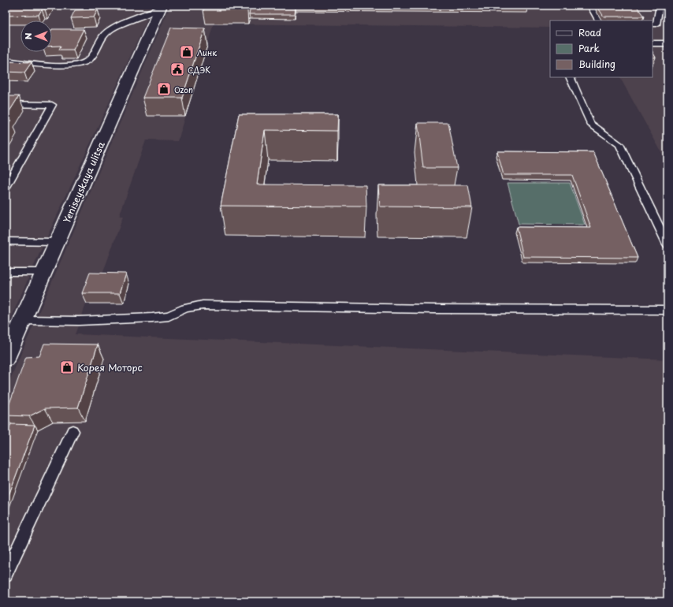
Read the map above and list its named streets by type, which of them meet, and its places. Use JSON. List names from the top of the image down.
{
  "streets": {
    "street": ["Yeniseyskaya ulitsa"]
  },
  "places": {
    "shop": ["Линк", "Ozon", "Корея Моторс"],
    "public building": ["СДЭК"]
  },
  "legend": ["Road", "Park", "Building"],
  "north": "left"
}
